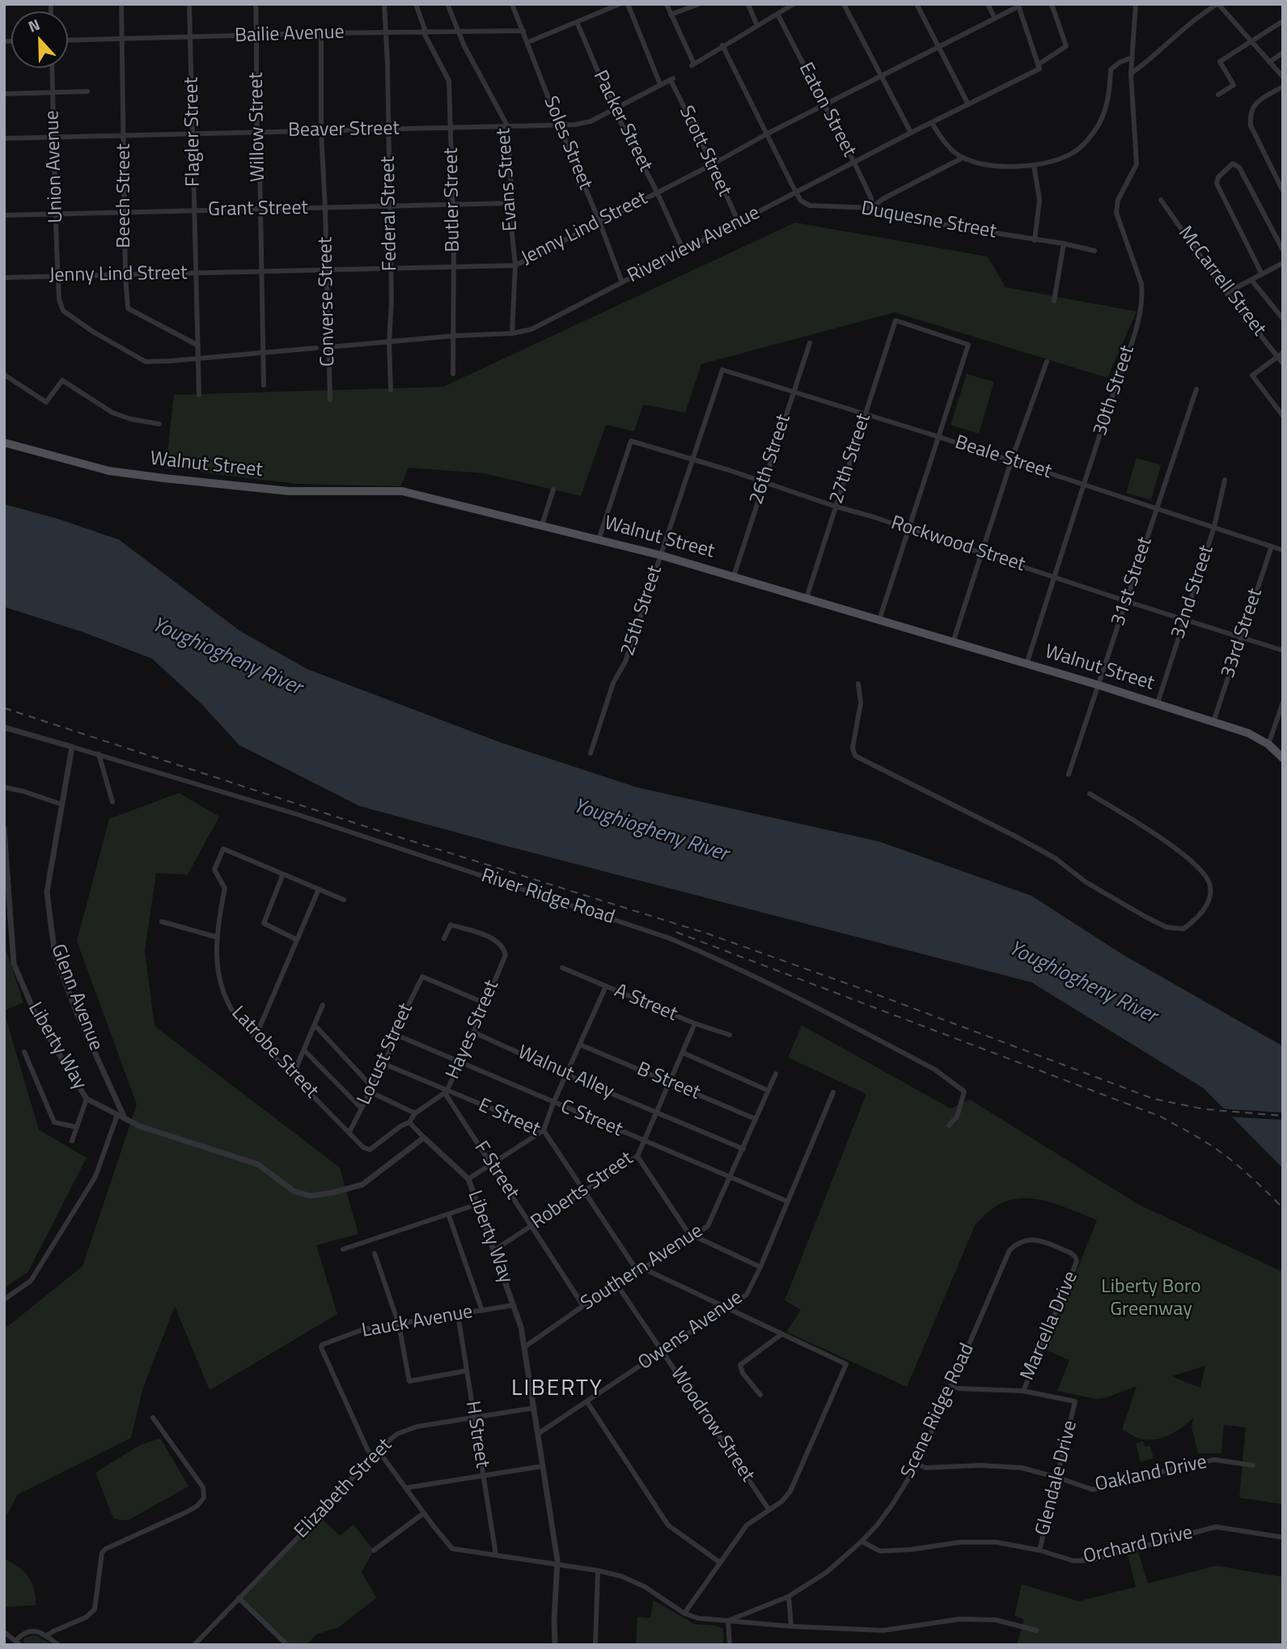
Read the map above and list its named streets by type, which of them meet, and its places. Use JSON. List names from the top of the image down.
{
  "streets": {
    "main road": ["Walnut Street"],
    "street": [
      "Bailie Avenue",
      "Eaton Street",
      "Packer Street",
      "Willow Street",
      "Beaver Street",
      "Flagler Street",
      "Soles Street",
      "Scott Street",
      "Union Avenue",
      "Evans Street",
      "Beech Street",
      "Butler Street",
      "Grant Street",
      "Federal Street",
      "Duquesne Street",
      "Jenny Lind Street",
      "Riverview Avenue",
      "McCarrell Street",
      "Converse Street",
      "30th Street",
      "Beale Street",
      "27th Street",
      "26th Street",
      "Rockwood Street",
      "31st Street",
      "32nd Street",
      "25th Street",
      "33rd Street",
      "River Ridge Road",
      "Glenn Avenue",
      "A Street",
      "Hayes Street",
      "Liberty Way",
      "Latrobe Street",
      "Locust Street",
      "Walnut Alley",
      "B Street",
      "E Street",
      "C Street",
      "F Street",
      "Roberts Street",
      "Southern Avenue",
      "Lauck Avenue",
      "Marcella Drive",
      "Owens Avenue",
      "Scene Ridge Road",
      "Woodrow Street",
      "H Street",
      "Oakland Drive",
      "Glendale Drive",
      "Elizabeth Street",
      "Orchard Drive"
    ]
  },
  "crossings": [
    ["Bailie Avenue", "Willow Street"],
    ["Bailie Avenue", "Flagler Street"],
    ["Bailie Avenue", "Soles Street"],
    ["Bailie Avenue", "Evans Street"],
    ["Bailie Avenue", "Beech Street"],
    ["Bailie Avenue", "Butler Street"],
    ["Bailie Avenue", "Federal Street"],
    ["Bailie Avenue", "Converse Street"],
    ["Eaton Street", "Duquesne Street"],
    ["Eaton Street", "Jenny Lind Street"],
    ["Eaton Street", "Riverview Avenue"],
    ["Packer Street", "Beaver Street"],
    ["Packer Street", "Jenny Lind Street"],
    ["Packer Street", "Riverview Avenue"],
    ["Willow Street", "Beaver Street"],
    ["Willow Street", "Grant Street"],
    ["Willow Street", "Jenny Lind Street"],
    ["Beaver Street", "Flagler Street"],
    ["Beaver Street", "Soles Street"],
    ["Beaver Street", "Scott Street"],
    ["Beaver Street", "Union Avenue"],
    ["Beaver Street", "Evans Street"],
    ["Beaver Street", "Beech Street"],
    ["Beaver Street", "Butler Street"],
    ["Beaver Street", "Federal Street"],
    ["Beaver Street", "Converse Street"],
    ["Flagler Street", "Union Avenue"],
    ["Flagler Street", "Beech Street"],
    ["Flagler Street", "Grant Street"],
    ["Flagler Street", "Jenny Lind Street"],
    ["Soles Street", "Jenny Lind Street"],
    ["Soles Street", "Riverview Avenue"],
    ["Scott Street", "Jenny Lind Street"],
    ["Scott Street", "Riverview Avenue"],
    ["Union Avenue", "Grant Street"],
    ["Union Avenue", "Jenny Lind Street"],
    ["Evans Street", "Grant Street"],
    ["Evans Street", "Jenny Lind Street"],
    ["Evans Street", "Riverview Avenue"],
    ["Beech Street", "Grant Street"],
    ["Beech Street", "Jenny Lind Street"],
    ["Butler Street", "Grant Street"],
    ["Butler Street", "Jenny Lind Street"],
    ["Butler Street", "Riverview Avenue"],
    ["Grant Street", "Federal Street"],
    ["Grant Street", "Converse Street"],
    ["Federal Street", "Jenny Lind Street"],
    ["Federal Street", "Riverview Avenue"],
    ["Duquesne Street", "Riverview Avenue"],
    ["Jenny Lind Street", "Converse Street"],
    ["Riverview Avenue", "Converse Street"],
    ["30th Street", "Beale Street"],
    ["30th Street", "Walnut Street"],
    ["30th Street", "Rockwood Street"],
    ["Beale Street", "27th Street"],
    ["Beale Street", "26th Street"],
    ["Beale Street", "31st Street"],
    ["Beale Street", "32nd Street"],
    ["Beale Street", "25th Street"],
    ["Beale Street", "33rd Street"],
    ["27th Street", "Walnut Street"],
    ["27th Street", "Rockwood Street"],
    ["26th Street", "Walnut Street"],
    ["26th Street", "Rockwood Street"],
    ["Walnut Street", "Rockwood Street"],
    ["Walnut Street", "31st Street"],
    ["Walnut Street", "32nd Street"],
    ["Walnut Street", "25th Street"],
    ["Walnut Street", "33rd Street"],
    ["Rockwood Street", "31st Street"],
    ["Rockwood Street", "32nd Street"],
    ["Rockwood Street", "25th Street"],
    ["Rockwood Street", "33rd Street"],
    ["River Ridge Road", "Glenn Avenue"],
    ["Glenn Avenue", "Liberty Way"],
    ["A Street", "Roberts Street"],
    ["Hayes Street", "Latrobe Street"],
    ["Hayes Street", "Locust Street"],
    ["Hayes Street", "Walnut Alley"],
    ["Hayes Street", "E Street"],
    ["Hayes Street", "C Street"],
    ["Hayes Street", "F Street"],
    ["Liberty Way", "Roberts Street"],
    ["Liberty Way", "Southern Avenue"],
    ["Liberty Way", "Lauck Avenue"],
    ["Liberty Way", "Owens Avenue"],
    ["Liberty Way", "Scene Ridge Road"],
    ["Liberty Way", "Elizabeth Street"],
    ["Latrobe Street", "Locust Street"],
    ["Locust Street", "E Street"],
    ["Locust Street", "C Street"],
    ["Walnut Alley", "Roberts Street"],
    ["Walnut Alley", "Southern Avenue"],
    ["B Street", "Roberts Street"],
    ["B Street", "Southern Avenue"],
    ["E Street", "F Street"],
    ["E Street", "Roberts Street"],
    ["E Street", "Southern Avenue"],
    ["C Street", "Roberts Street"],
    ["C Street", "Southern Avenue"],
    ["C Street", "Owens Avenue"],
    ["F Street", "Roberts Street"],
    ["F Street", "Southern Avenue"],
    ["Southern Avenue", "Woodrow Street"],
    ["Lauck Avenue", "H Street"],
    ["Lauck Avenue", "Elizabeth Street"],
    ["Marcella Drive", "Scene Ridge Road"],
    ["Marcella Drive", "Glendale Drive"],
    ["Owens Avenue", "Woodrow Street"],
    ["Scene Ridge Road", "H Street"],
    ["Scene Ridge Road", "Oakland Drive"],
    ["Scene Ridge Road", "Elizabeth Street"],
    ["Scene Ridge Road", "Orchard Drive"],
    ["H Street", "Elizabeth Street"],
    ["Oakland Drive", "Glendale Drive"],
    ["Glendale Drive", "Orchard Drive"]
  ],
  "districts": ["LIBERTY"],
  "water": ["Youghiogheny River"],
  "parks": ["Liberty Boro Greenway"],
  "north": "top"
}
